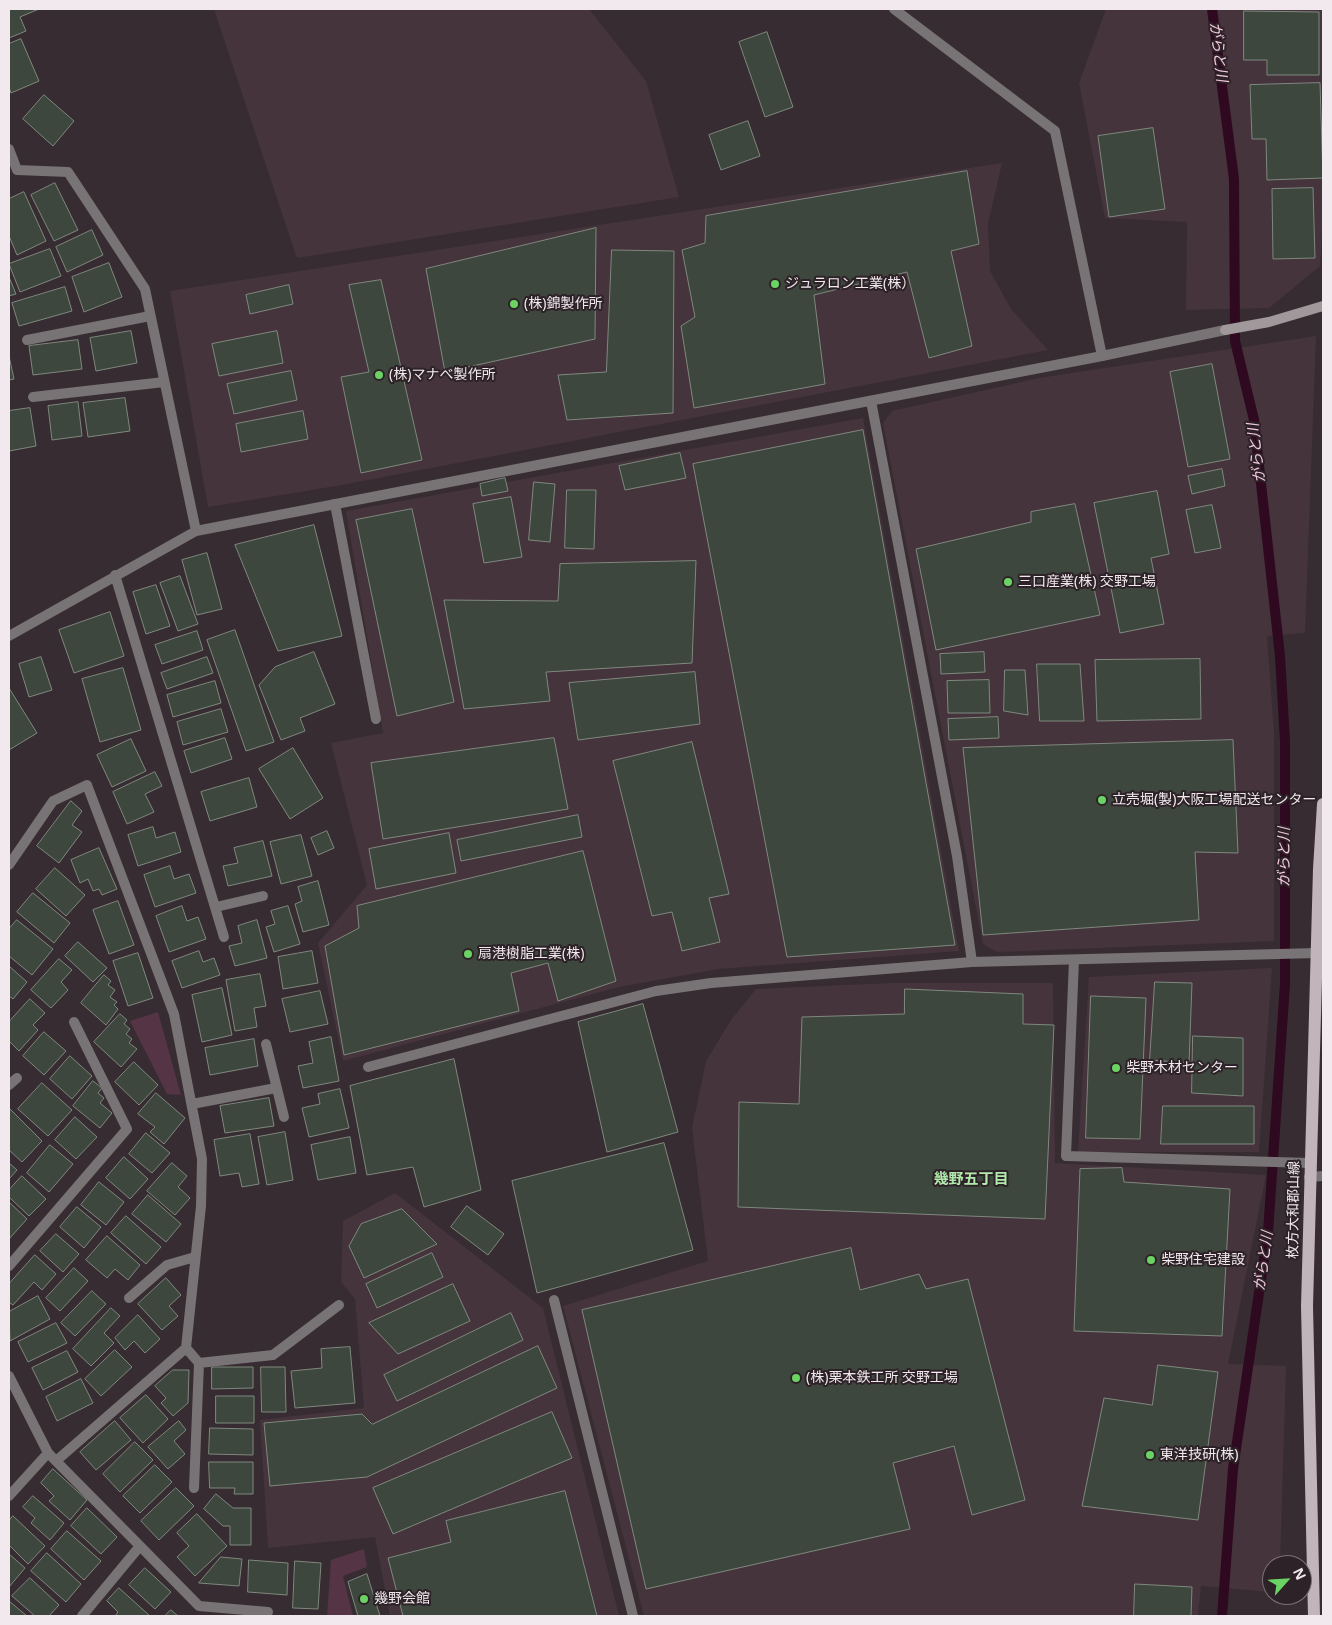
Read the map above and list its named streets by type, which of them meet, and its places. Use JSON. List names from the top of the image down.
{
  "streets": {
    "main road": ["枚方大和郡山線"]
  },
  "districts": ["幾野五丁目"],
  "water": ["がらと川"],
  "places": [
    "ジュラロン工業(株）",
    "(株)錦製作所",
    "(株)マナべ製作所",
    "三口産業(株) 交野工場",
    "立売堀(製)大阪工場配送センター",
    "扇港樹脂工業(株)",
    "柴野木材センター",
    "柴野住宅建設",
    "(株)栗本鉄工所 交野工場",
    "東洋技研(株)",
    "幾野会館"
  ],
  "north": "top right"
}
